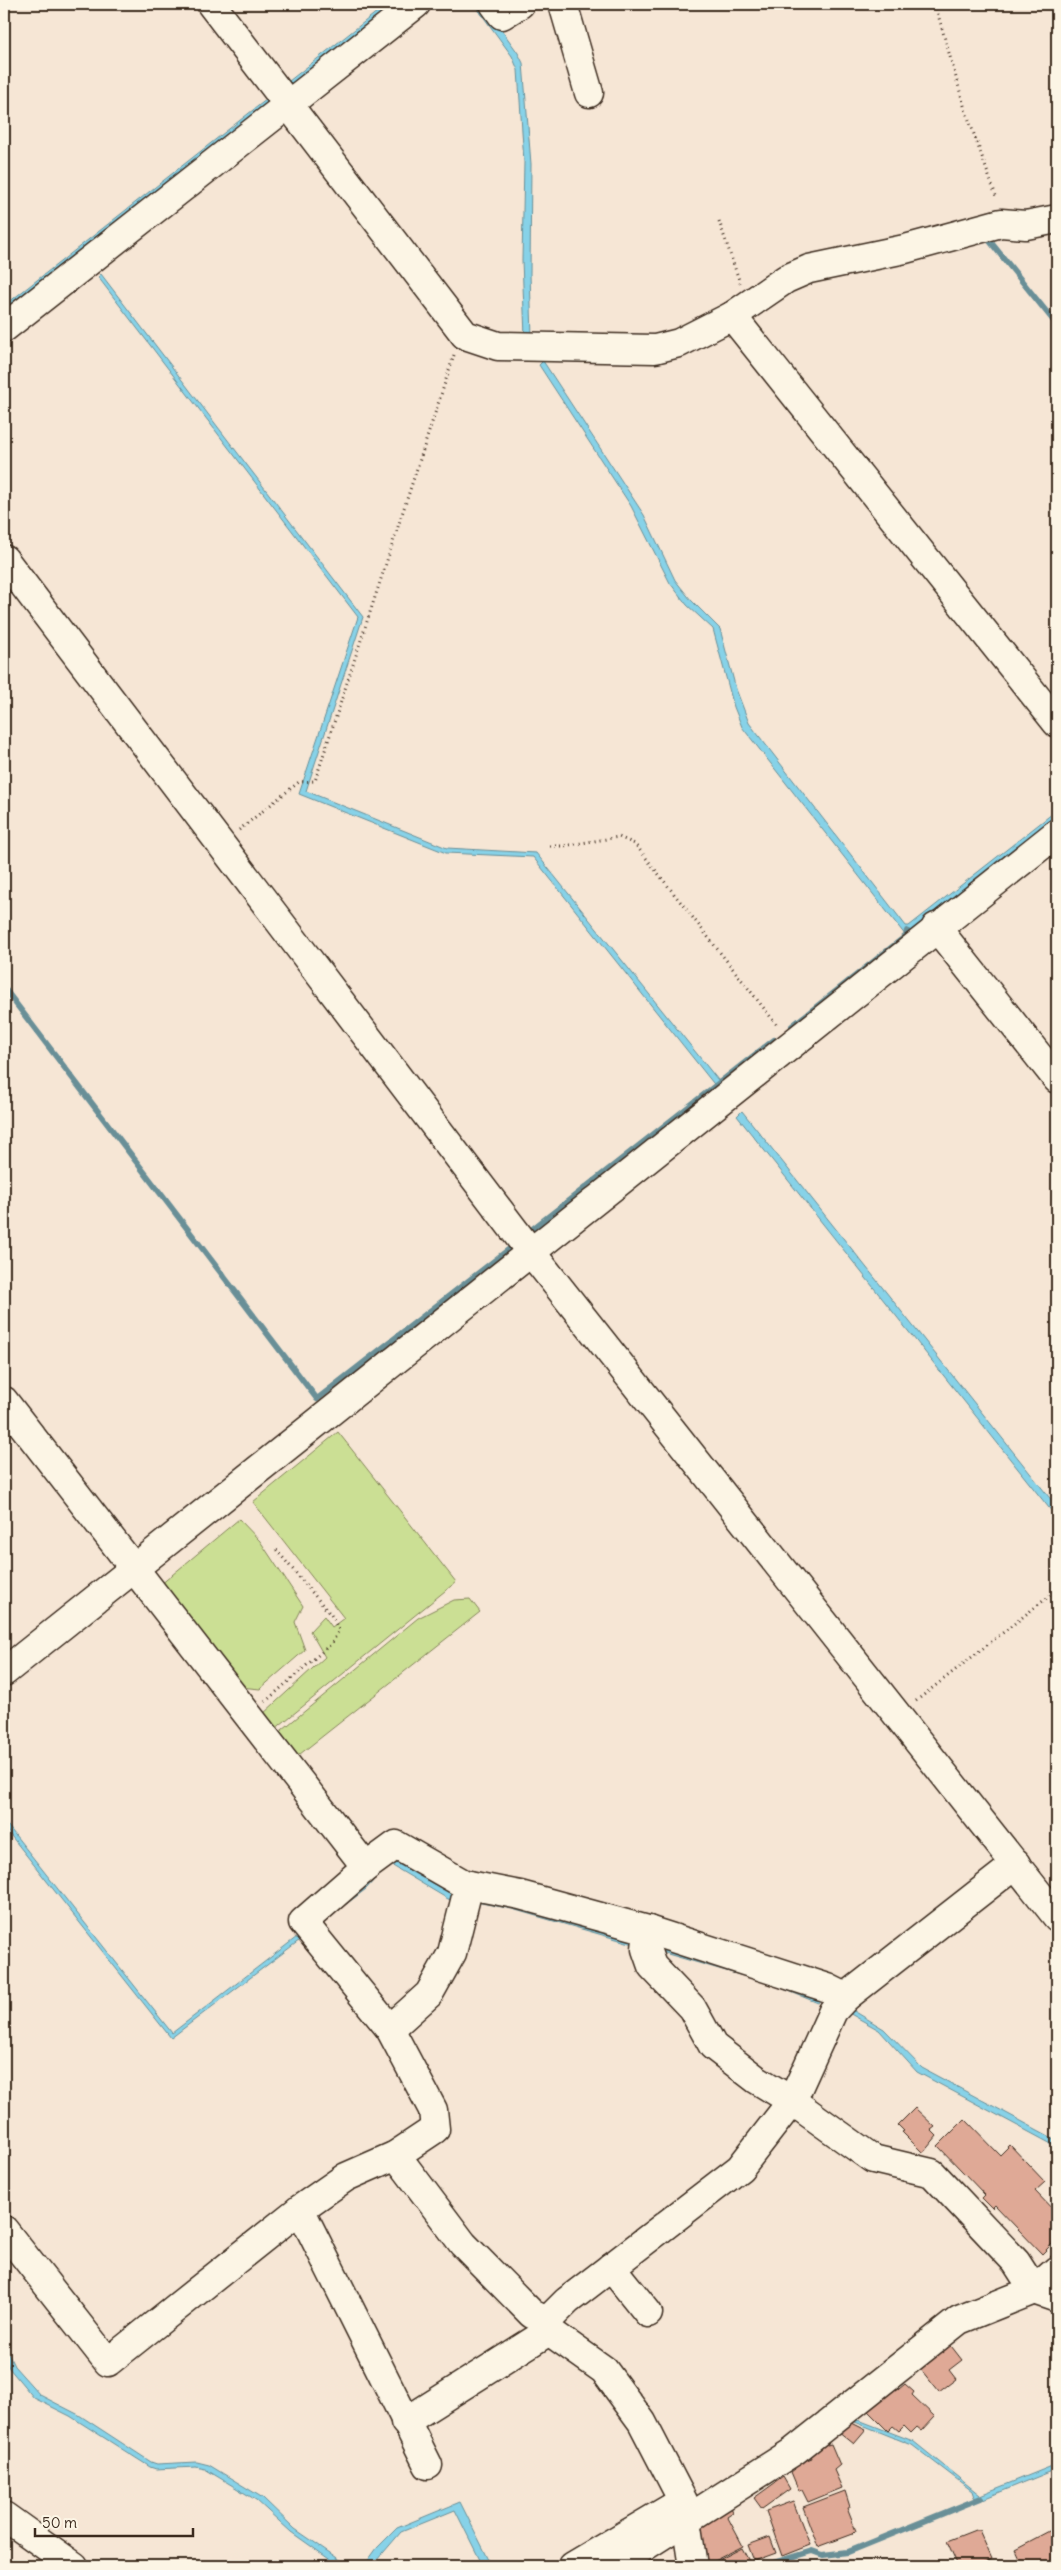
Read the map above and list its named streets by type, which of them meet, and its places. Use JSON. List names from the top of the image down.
{
  "scale_bar": "50 m"
}
